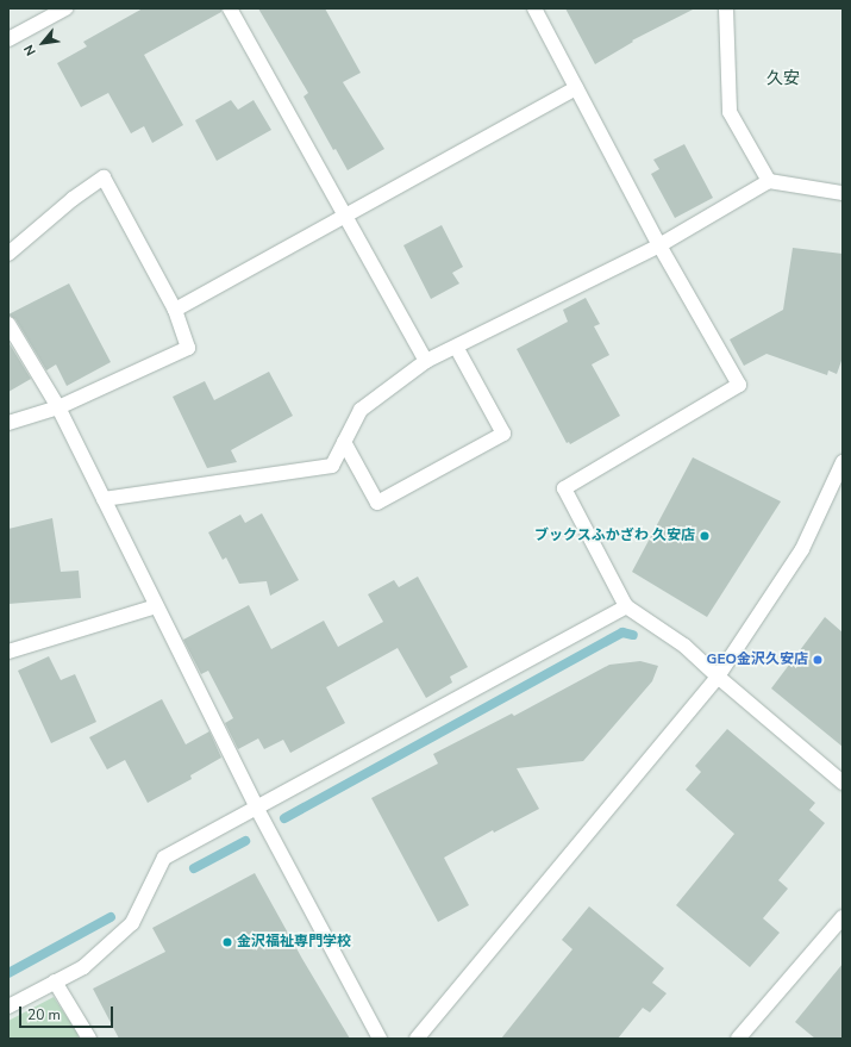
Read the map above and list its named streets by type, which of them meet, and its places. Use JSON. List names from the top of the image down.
{
  "districts": ["久安"],
  "places": ["ブックスふかざわ 久安店", "GEO金沢久安店", "金沢福祉専門学校"],
  "scale_bar": "20 m",
  "north": "bottom left"
}
